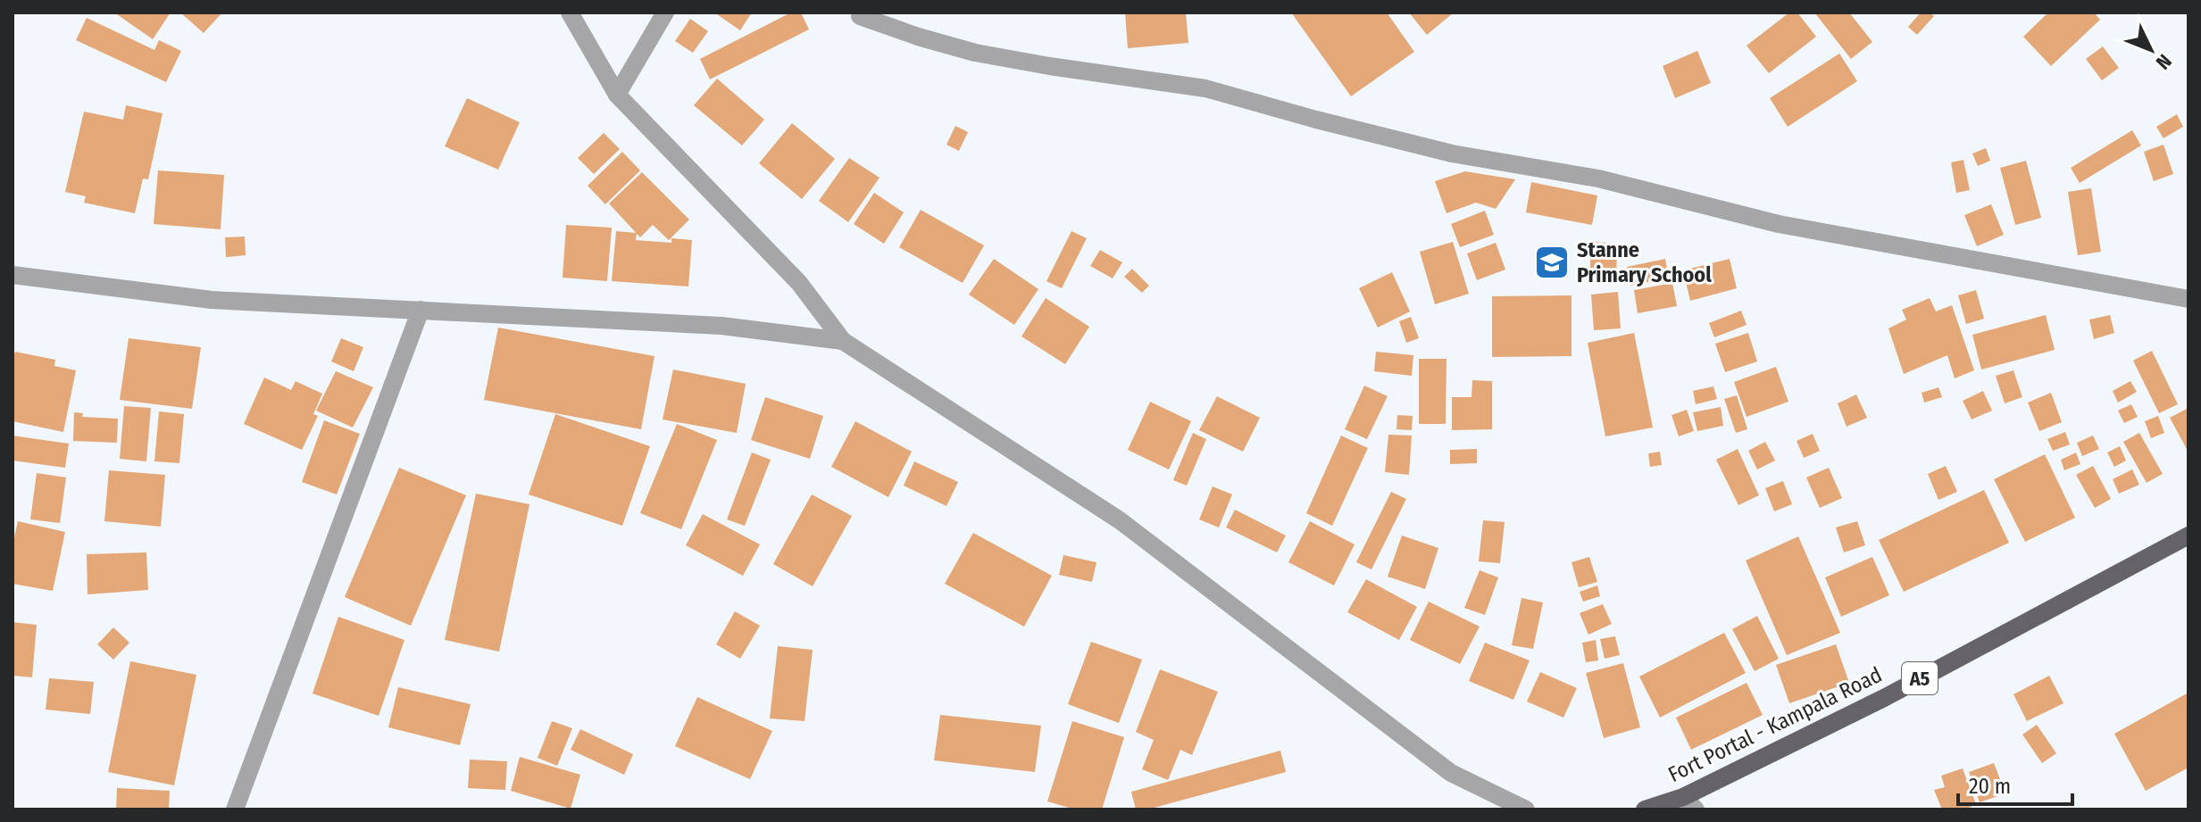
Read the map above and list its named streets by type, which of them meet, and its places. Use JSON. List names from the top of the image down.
{
  "streets": {
    "main road": ["A5", "Fort Portal - Kampala Road"]
  },
  "places": {
    "school or university": ["Stanne Primary School"]
  },
  "scale_bar": "20 m",
  "north": "bottom right"
}
